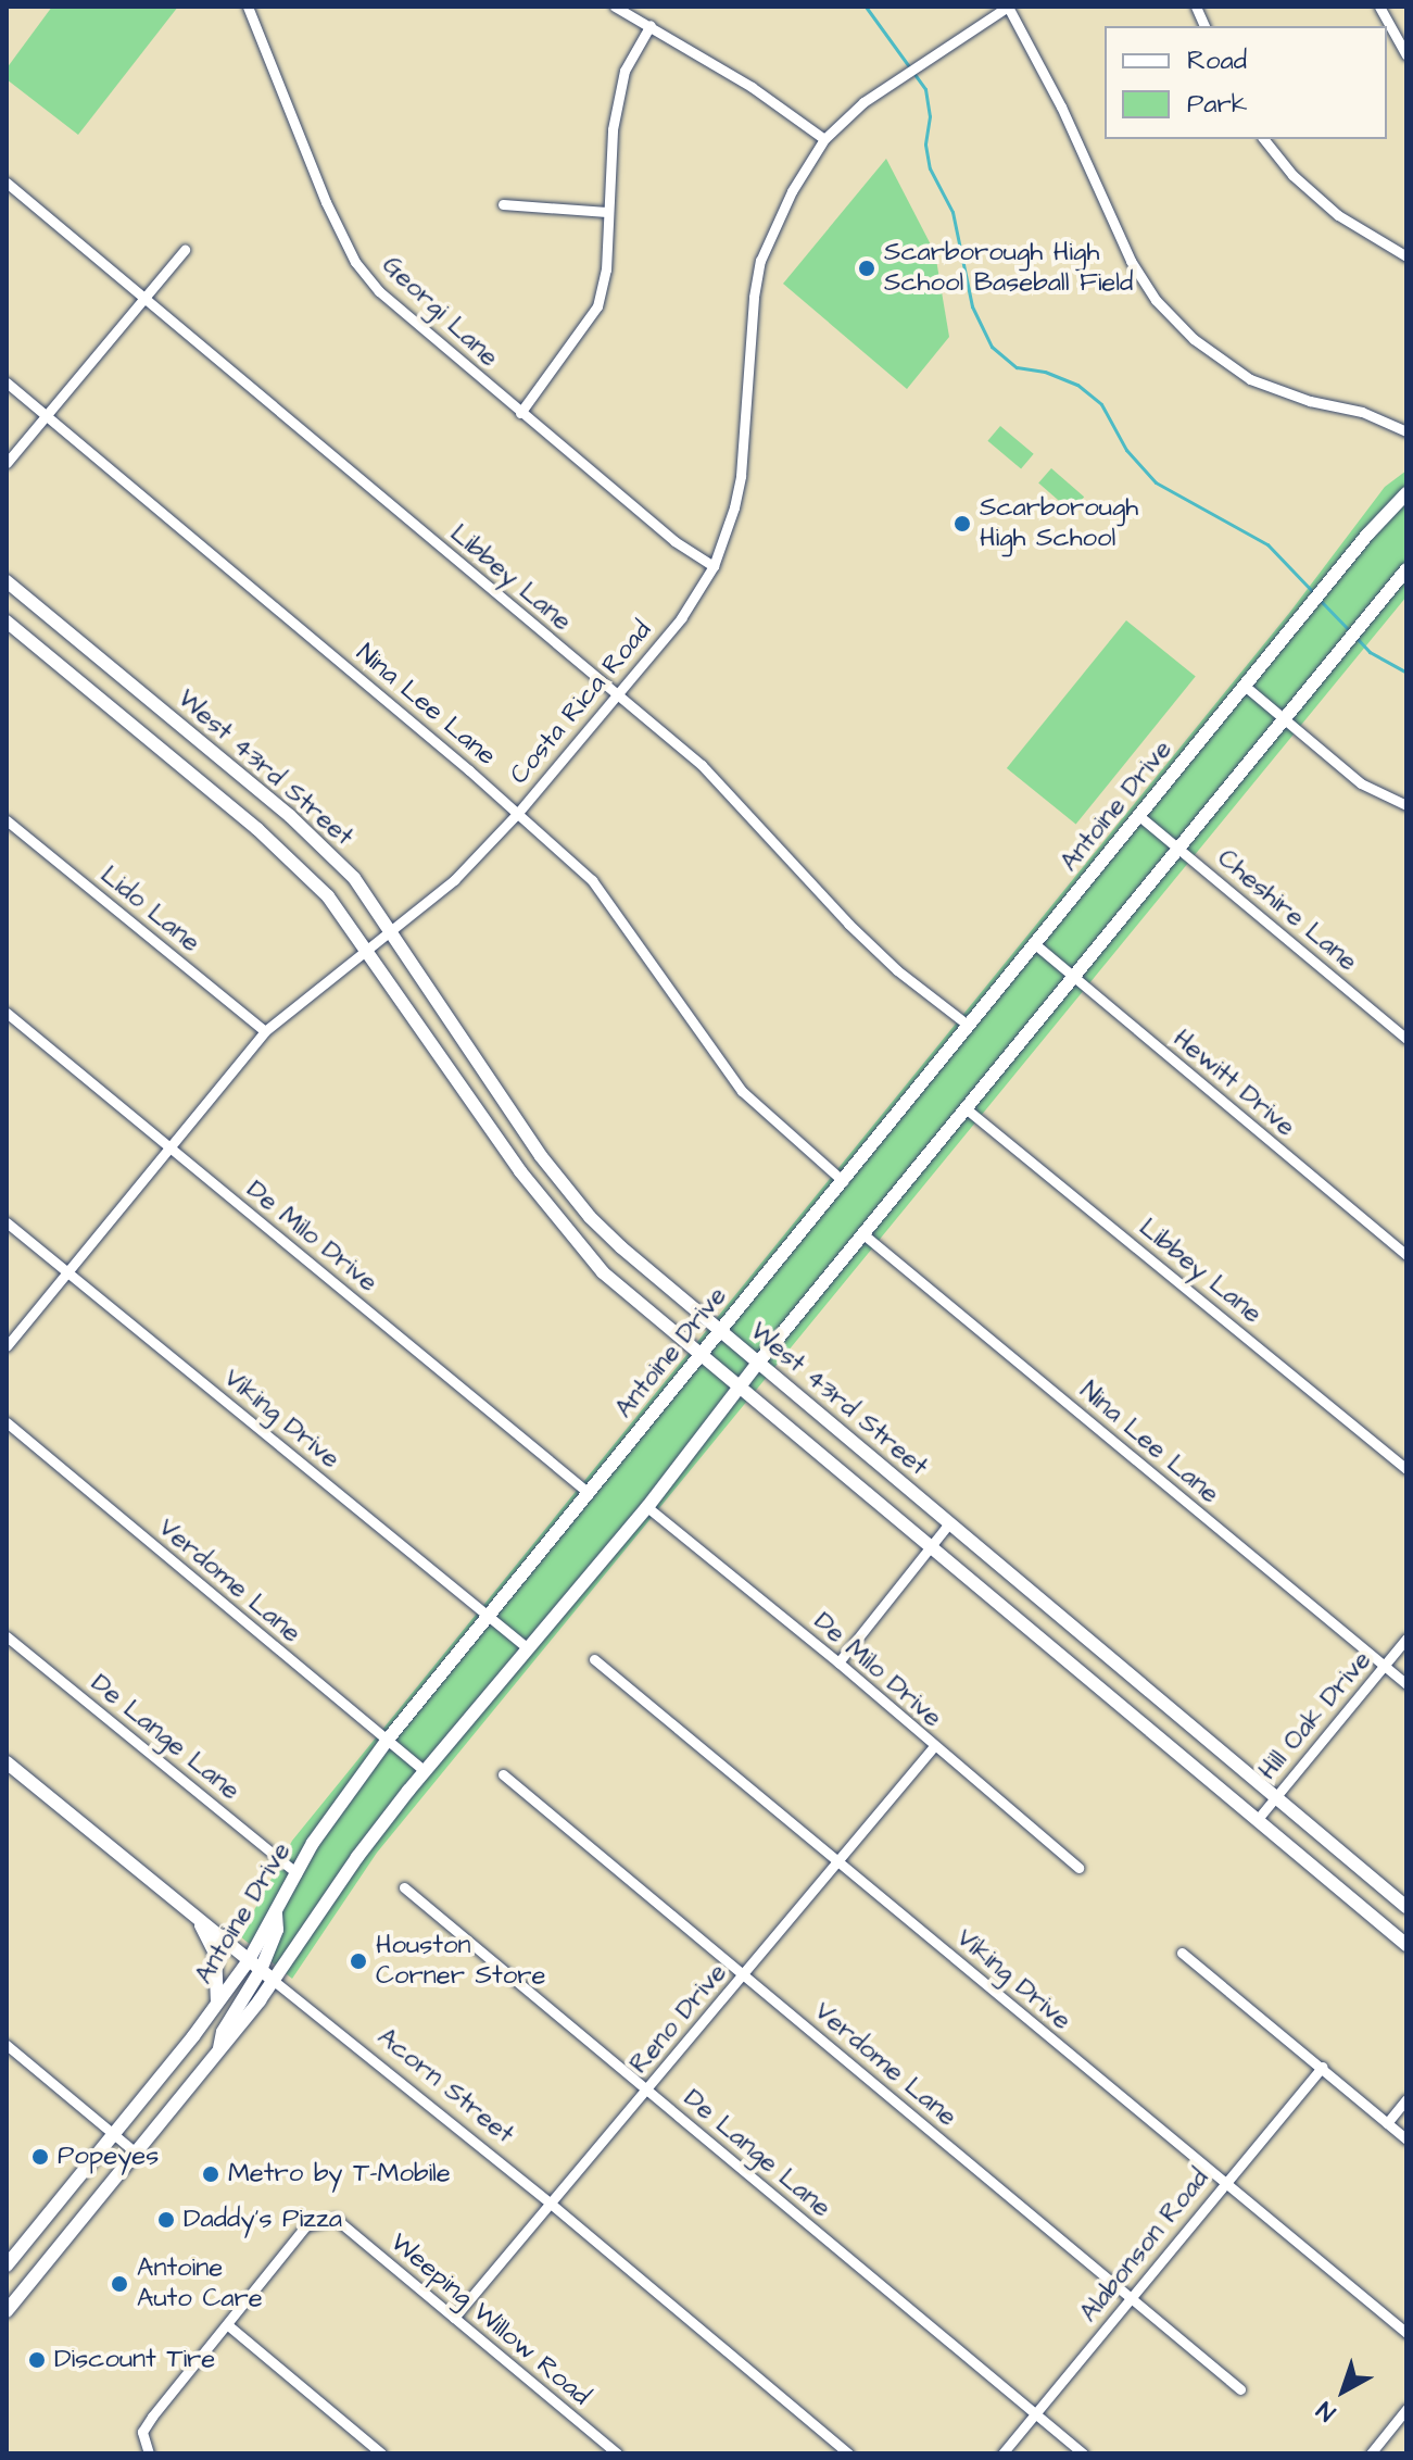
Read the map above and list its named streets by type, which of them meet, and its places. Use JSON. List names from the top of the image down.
{
  "streets": {
    "main road": ["West 43rd Street", "Antoine Drive", "Acorn Street"],
    "street": [
      "Georgi Lane",
      "Libbey Lane",
      "Costa Rica Road",
      "Nina Lee Lane",
      "Lido Lane",
      "Cheshire Lane",
      "Hewitt Drive",
      "De Milo Drive",
      "Viking Drive",
      "Verdome Lane",
      "Hill Oak Drive",
      "De Lange Lane",
      "Reno Drive",
      "Alabonson Road",
      "Weeping Willow Road"
    ]
  },
  "crossings": [
    ["Georgi Lane", "Costa Rica Road"],
    ["Libbey Lane", "Costa Rica Road"],
    ["Libbey Lane", "Antoine Drive"],
    ["Costa Rica Road", "Nina Lee Lane"],
    ["Costa Rica Road", "West 43rd Street"],
    ["Costa Rica Road", "Lido Lane"],
    ["Costa Rica Road", "De Milo Drive"],
    ["Costa Rica Road", "Viking Drive"],
    ["Nina Lee Lane", "Antoine Drive"],
    ["Nina Lee Lane", "Hill Oak Drive"],
    ["West 43rd Street", "Antoine Drive"],
    ["West 43rd Street", "Hill Oak Drive"],
    ["Antoine Drive", "Cheshire Lane"],
    ["Antoine Drive", "Hewitt Drive"],
    ["Antoine Drive", "De Milo Drive"],
    ["Antoine Drive", "Viking Drive"],
    ["Antoine Drive", "Verdome Lane"],
    ["Antoine Drive", "De Lange Lane"],
    ["Antoine Drive", "Acorn Street"],
    ["De Milo Drive", "Reno Drive"],
    ["Viking Drive", "Reno Drive"],
    ["Viking Drive", "Alabonson Road"],
    ["Verdome Lane", "Reno Drive"],
    ["Verdome Lane", "Alabonson Road"],
    ["De Lange Lane", "Reno Drive"],
    ["De Lange Lane", "Alabonson Road"],
    ["Reno Drive", "Acorn Street"],
    ["Reno Drive", "Weeping Willow Road"]
  ],
  "places": [
    "Scarborough High School Baseball Field",
    "Scarborough High School",
    "Houston Corner Store",
    "Popeyes",
    "Metro by T-Mobile",
    "Daddy's Pizza",
    "Antoine Auto Care",
    "Discount Tire"
  ],
  "legend": ["Road", "Park"],
  "north": "bottom left"
}
